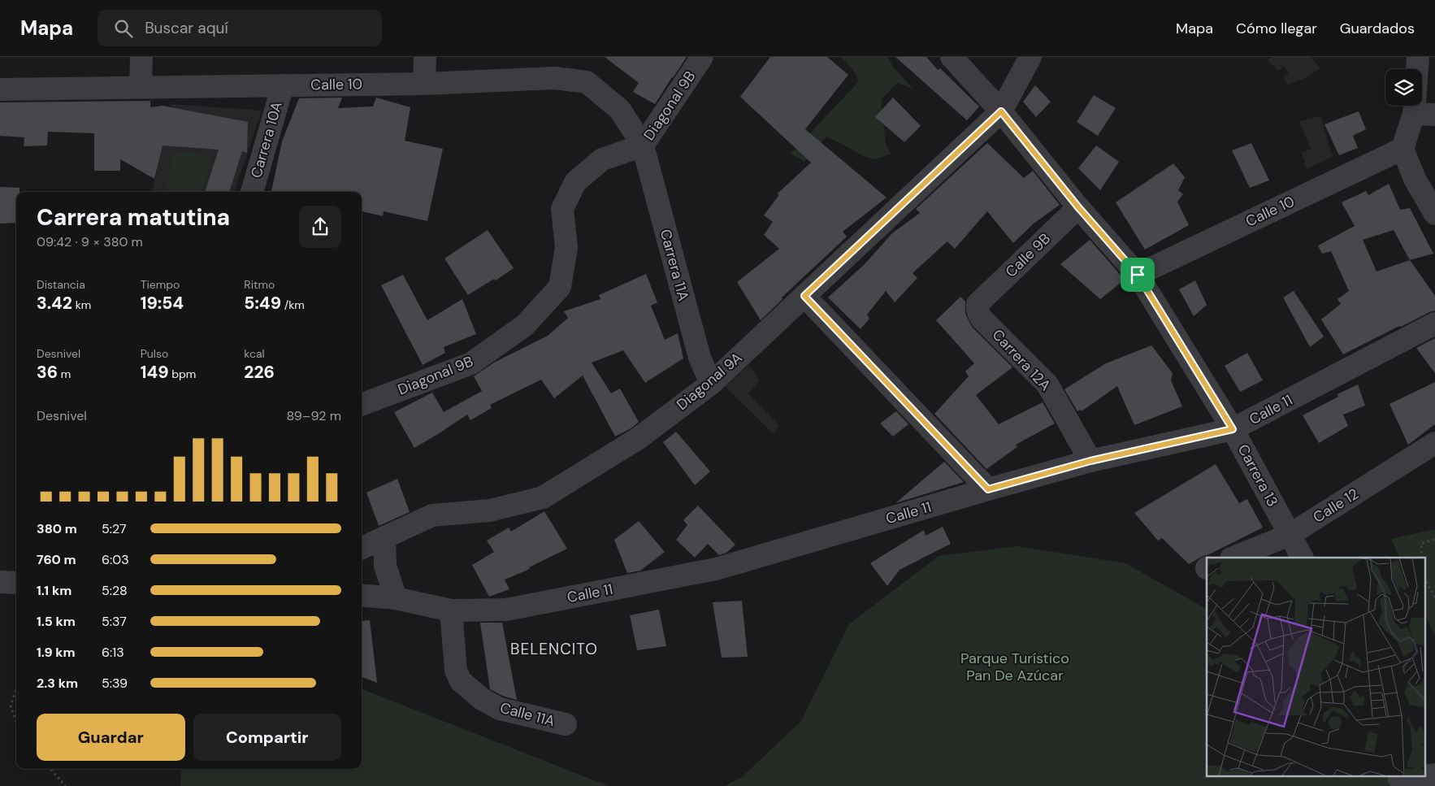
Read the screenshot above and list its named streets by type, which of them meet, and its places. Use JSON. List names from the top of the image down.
{
  "streets": {
    "street": [
      "Calle 10",
      "Diagonal 9B",
      "Carrera 10A",
      "Calle 9B",
      "Carrera 11A",
      "Carrera 12A",
      "Diagonal 9A",
      "Calle 11",
      "Carrera 13",
      "Calle 12",
      "Calle 11A"
    ]
  },
  "crossings": [
    ["Calle 10", "Diagonal 9B"],
    ["Calle 10", "Carrera 10A"],
    ["Calle 10", "Carrera 11A"],
    ["Calle 10", "Carrera 13"],
    ["Diagonal 9B", "Carrera 11A"],
    ["Calle 9B", "Carrera 12A"],
    ["Calle 9B", "Carrera 13"],
    ["Carrera 11A", "Diagonal 9A"],
    ["Carrera 12A", "Calle 11"],
    ["Diagonal 9A", "Carrera 13"],
    ["Calle 11", "Carrera 13"],
    ["Calle 11", "Calle 11A"],
    ["Carrera 13", "Calle 12"]
  ],
  "districts": ["BELENCITO"],
  "parks": ["Parque Turístico Pan De Azúcar"],
  "page": {
    "header": "Mapa",
    "search": "Buscar aquí",
    "nav": ["Mapa", "Cómo llegar", "Guardados"],
    "heading": ["Carrera matutina", "09:42 · 9 × 380 m"],
    "stats": [
      ["Distancia", "3.42 km"],
      ["Tiempo", "19:54"],
      ["Ritmo", "5:49 /km"],
      ["Desnivel", "36 m"],
      ["Pulso", "149 bpm"],
      ["kcal", "226"]
    ],
    "chart": ["Desnivel", "89–92 m"],
    "list": [
      {
        "name": "380 m",
        "note": "5:27"
      },
      {
        "name": "760 m",
        "note": "6:03"
      },
      {
        "name": "1.1 km",
        "note": "5:28"
      },
      {
        "name": "1.5 km",
        "note": "5:37"
      },
      {
        "name": "1.9 km",
        "note": "6:13"
      },
      {
        "name": "2.3 km",
        "note": "5:39"
      }
    ],
    "buttons": ["Guardar", "Compartir"]
  }
}
